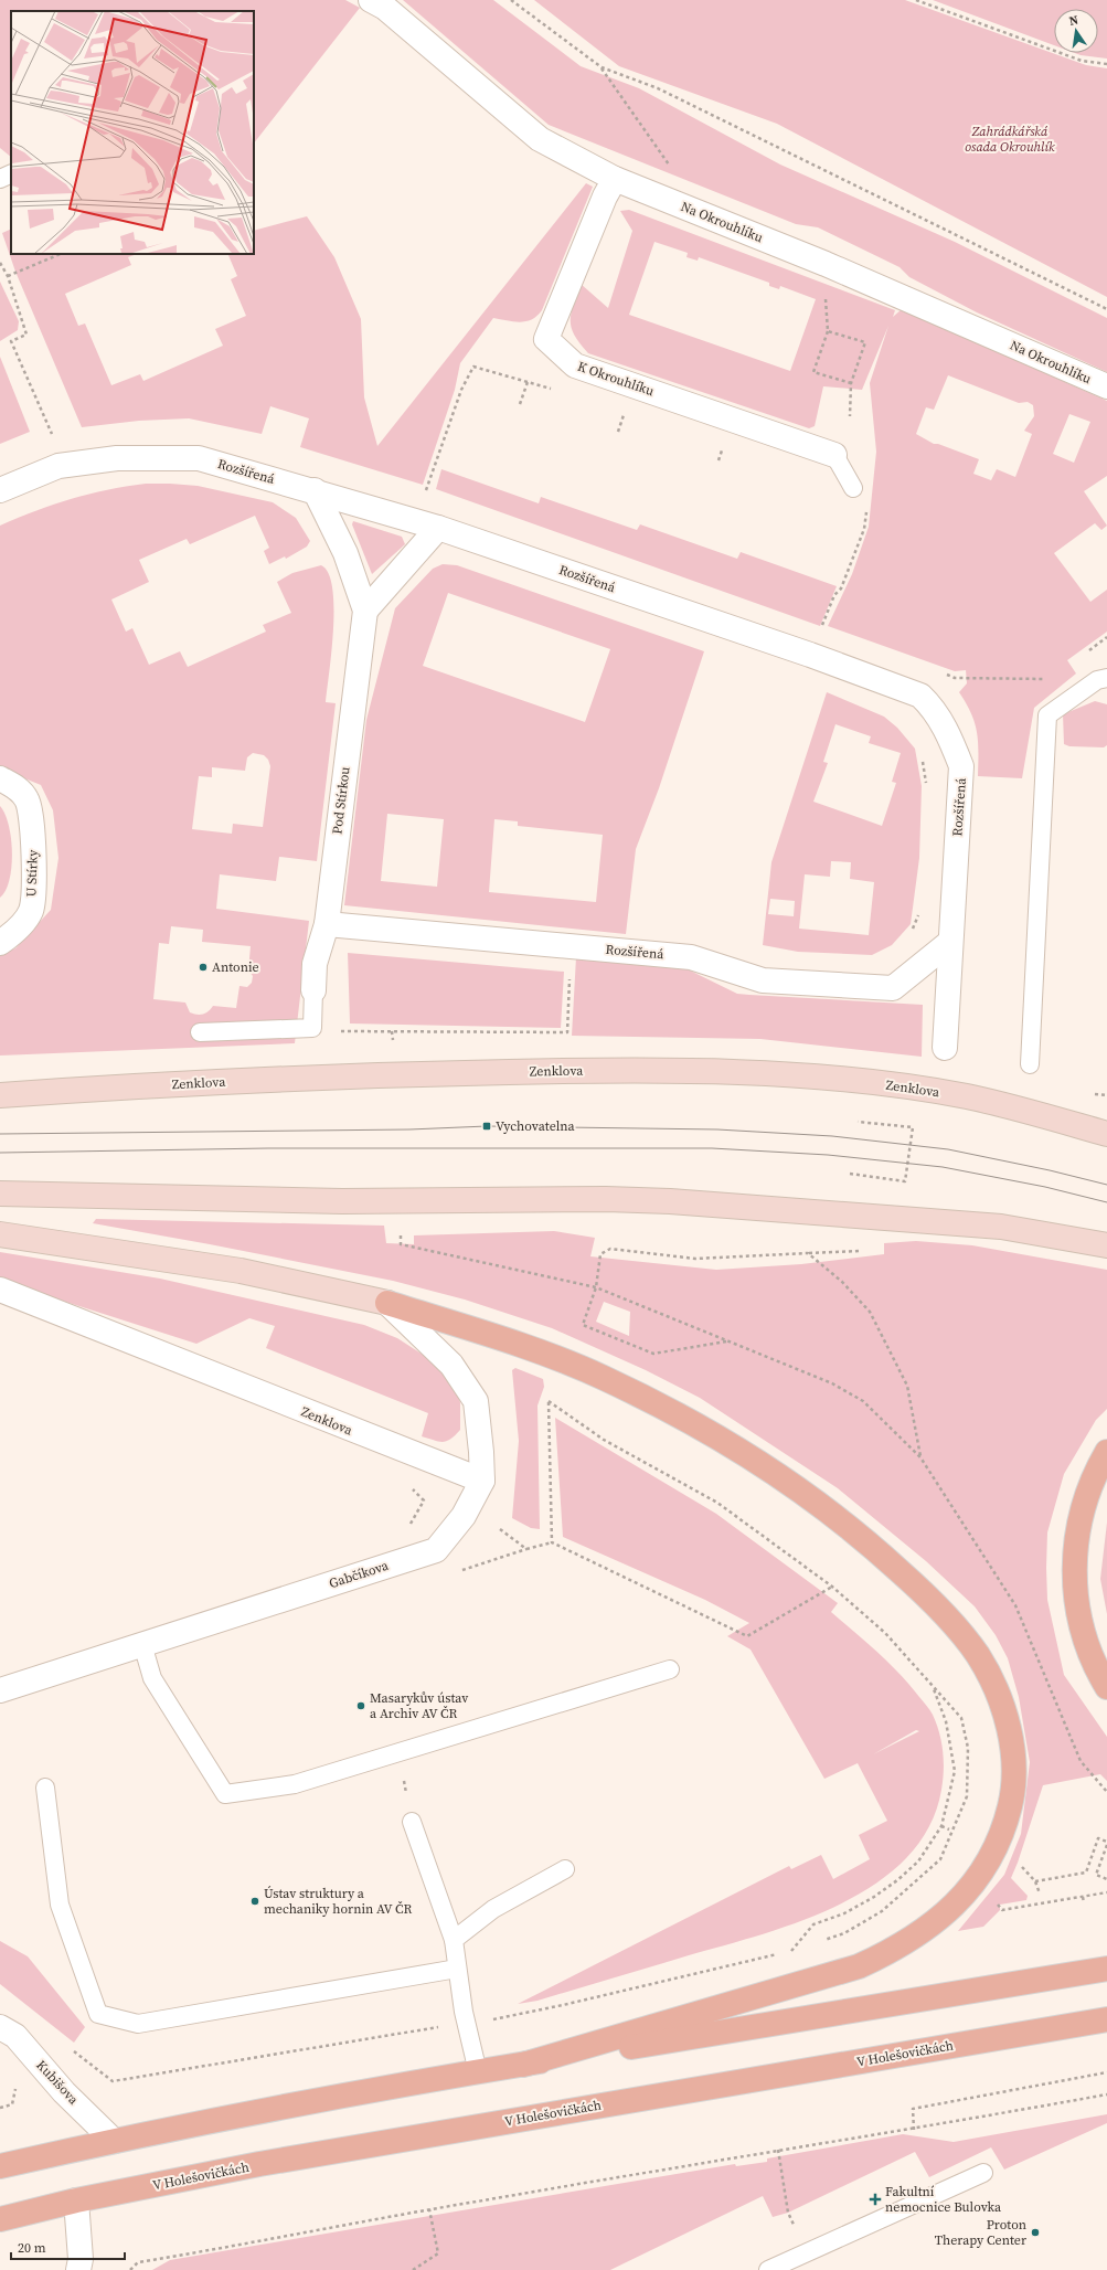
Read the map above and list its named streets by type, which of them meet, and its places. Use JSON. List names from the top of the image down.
{
  "streets": {
    "main road": ["Zenklova", "V Holešovičkách"],
    "street": [
      "Na Okrouhlíku",
      "K Okrouhlíku",
      "Rozšířená",
      "Pod Stírkou",
      "U Stírky",
      "Gabčíkova",
      "Kubišova"
    ]
  },
  "crossings": [
    ["Na Okrouhlíku", "K Okrouhlíku"],
    ["Rozšířená", "Pod Stírkou"],
    ["Zenklova", "Gabčíkova"]
  ],
  "parks": ["Zahrádkářská osada Okrouhlík"],
  "places": {
    "other": [
      "Antonie",
      "Masarykův ústav a Archiv AV ČR",
      "Ústav struktury a mechaniky hornin AV ČR",
      "Proton Therapy Center"
    ],
    "transit": ["Vychovatelna"],
    "health": ["Fakultní nemocnice Bulovka"]
  },
  "scale_bar": "20 m",
  "north": "top"
}
